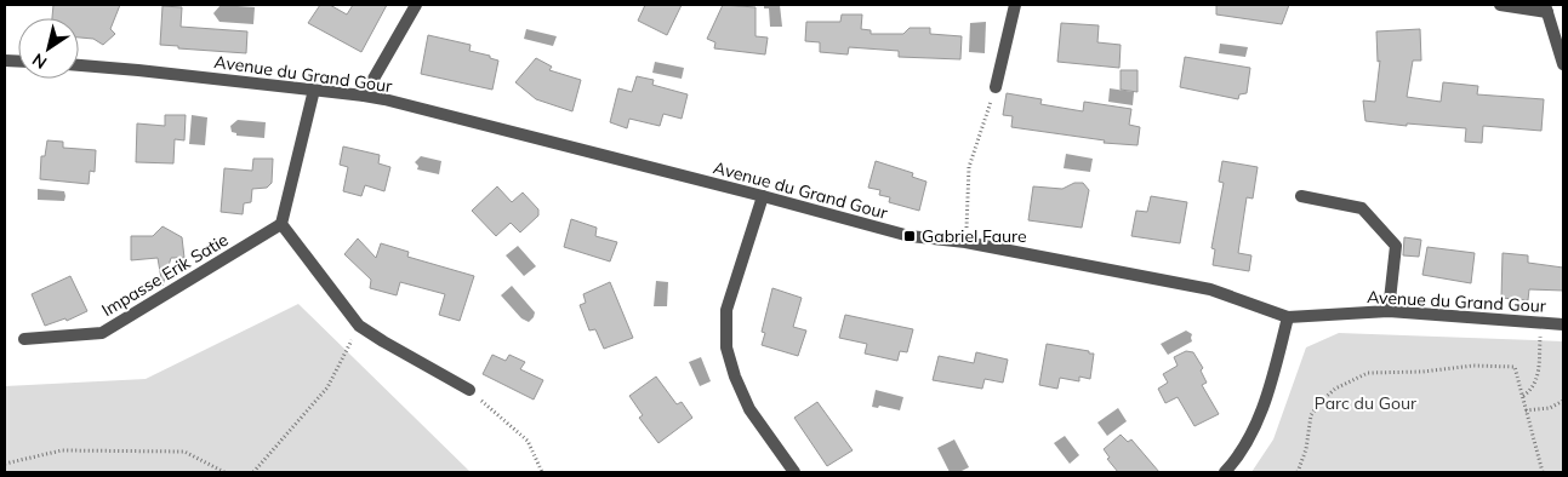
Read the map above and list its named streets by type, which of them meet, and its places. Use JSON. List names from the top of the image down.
{
  "streets": {
    "street": ["Avenue du Grand Gour", "Impasse Erik Satie"]
  },
  "parks": ["Parc du Gour"],
  "places": {
    "transit": ["Gabriel Faure"]
  },
  "north": "bottom left"
}
